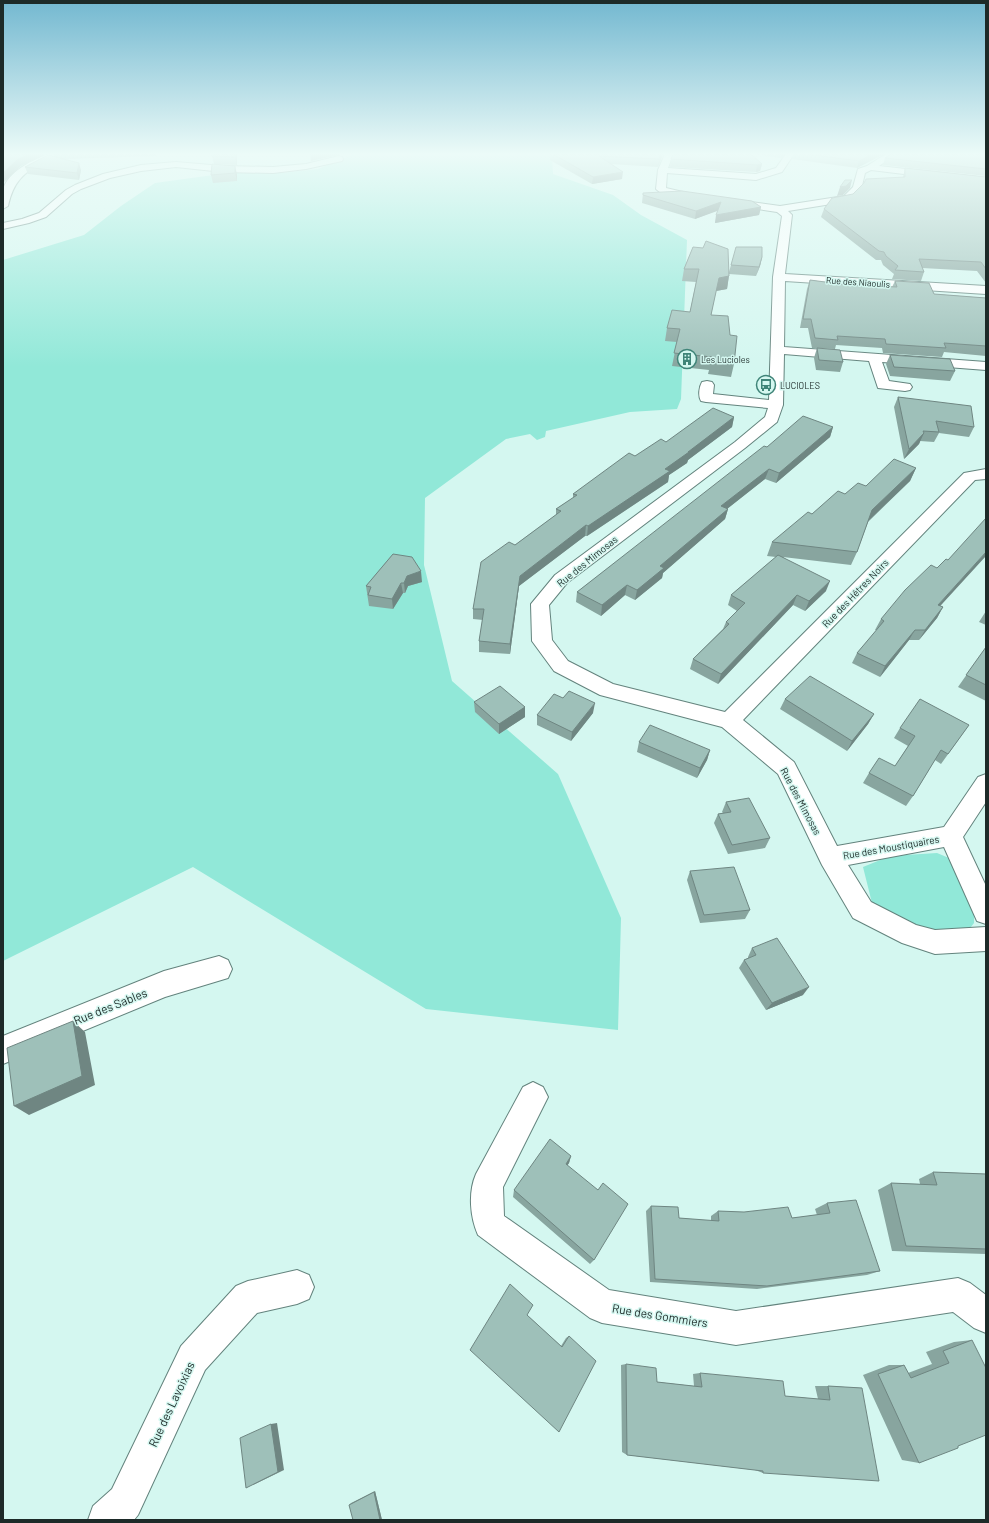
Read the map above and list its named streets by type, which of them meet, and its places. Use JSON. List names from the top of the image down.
{
  "streets": {
    "street": [
      "Rue des Niaoulis",
      "Rue des Mimosas",
      "Rue des Hêtres Noirs",
      "Rue des Moustiquaires",
      "Rue des Sables",
      "Rue des Gommiers",
      "Rue des Lavoixias"
    ]
  },
  "crossings": [
    ["Rue des Niaoulis", "Rue des Mimosas"],
    ["Rue des Mimosas", "Rue des Hêtres Noirs"],
    ["Rue des Mimosas", "Rue des Moustiquaires"]
  ],
  "places": {
    "building": ["Les Lucioles"],
    "bus stop": ["LUCIOLES"]
  }
}
